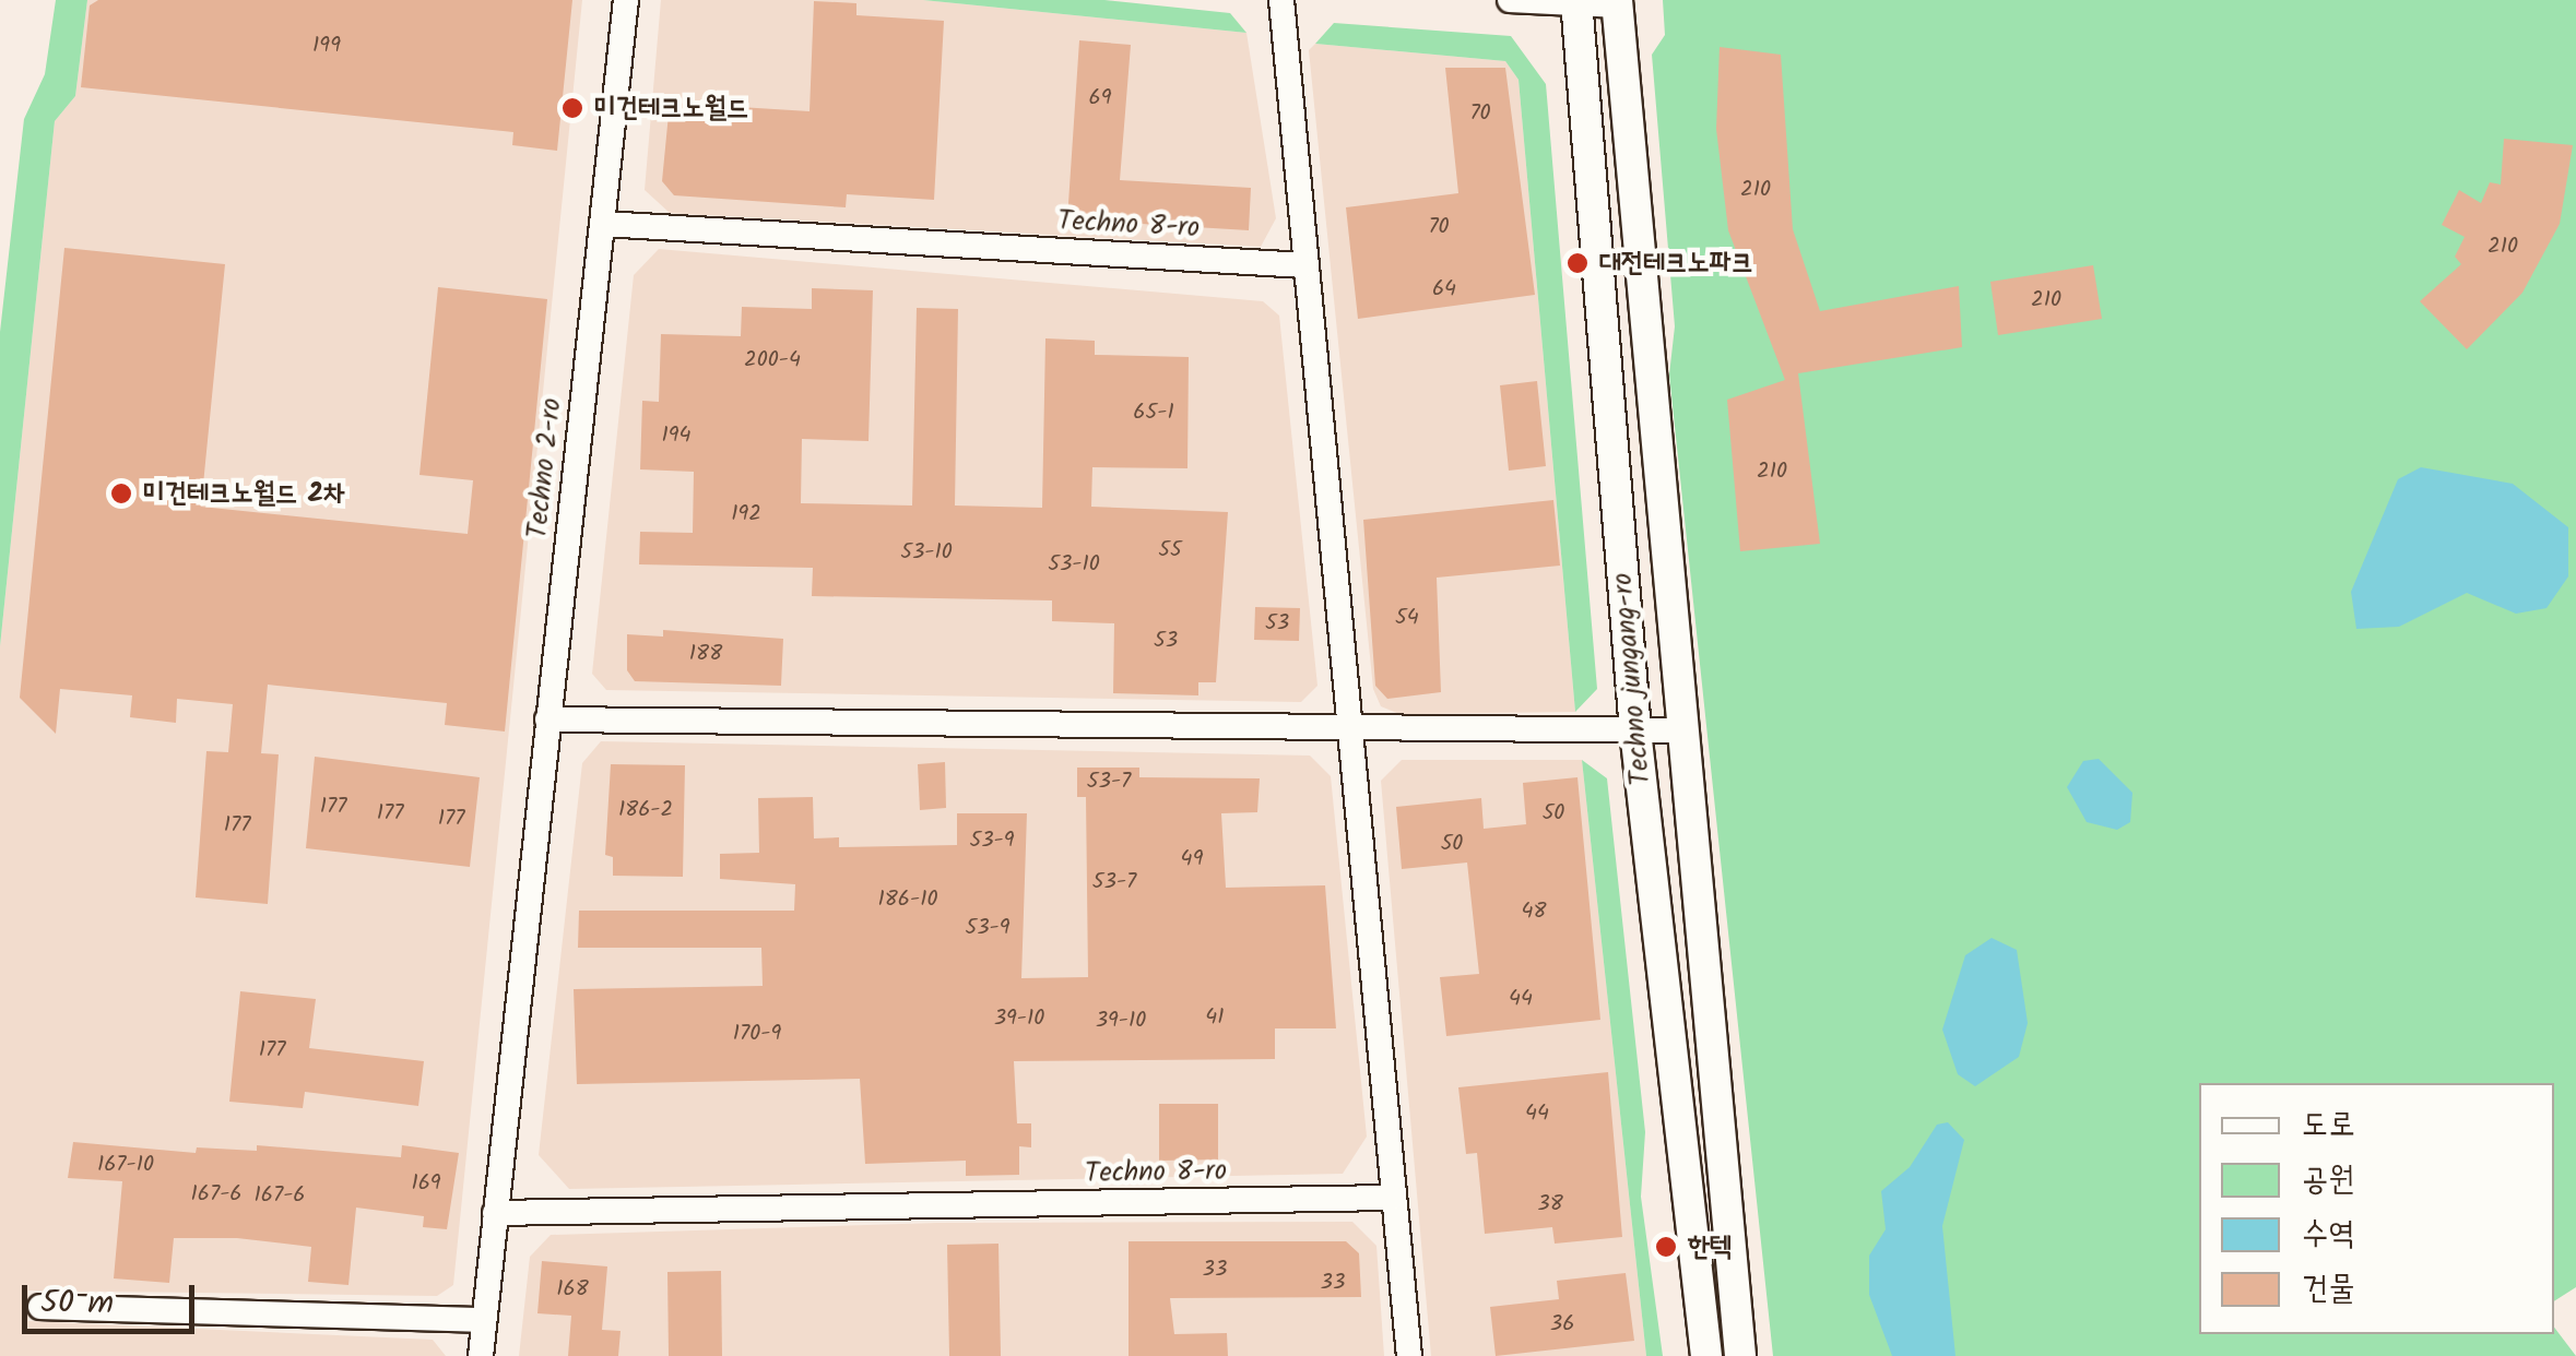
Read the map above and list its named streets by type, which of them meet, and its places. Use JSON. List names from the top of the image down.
{
  "streets": {
    "main road": ["Techno jungang-ro"],
    "street": ["Techno 8-ro", "Techno 2-ro"]
  },
  "crossings": [
    ["Techno 8-ro", "Techno 2-ro"]
  ],
  "places": [
    "미건테크노월드",
    "대전테크노파크",
    "미건테크노월드 2차",
    "한텍"
  ],
  "house_numbers": [
    "199",
    "69",
    "70",
    "210",
    "70",
    "210",
    "64",
    "210",
    "200-4",
    "65-1",
    "194",
    "210",
    "192",
    "55",
    "53-10",
    "53-10",
    "54",
    "53",
    "53",
    "188",
    "53-7",
    "177",
    "186-2",
    "177",
    "50",
    "177",
    "177",
    "53-9",
    "50",
    "49",
    "53-7",
    "186-10",
    "48",
    "53-9",
    "44",
    "41",
    "39-10",
    "39-10",
    "170-9",
    "177",
    "44",
    "167-10",
    "169",
    "167-6",
    "167-6",
    "38",
    "33",
    "33",
    "168",
    "36"
  ],
  "legend": [
    "도로",
    "공원",
    "수역",
    "건물"
  ],
  "scale_bar": "50 m"
}
